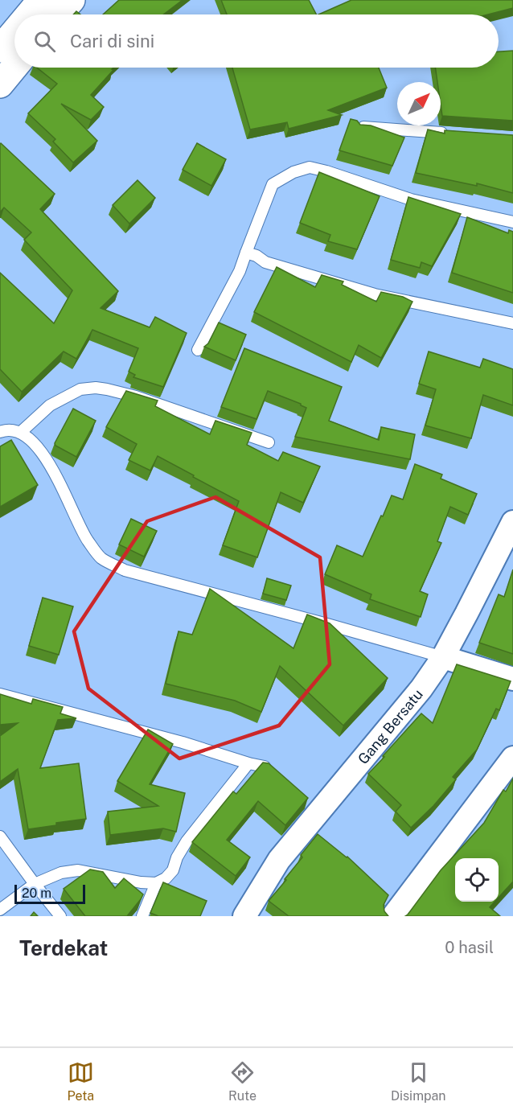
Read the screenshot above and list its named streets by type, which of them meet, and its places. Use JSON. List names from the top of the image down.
{
  "streets": {
    "street": ["Gang Bersatu"]
  },
  "scale_bar": "20 m",
  "north": "top right",
  "page": {
    "search": "Cari di sini",
    "scale": "20 m",
    "heading": ["Terdekat", "0 hasil"],
    "nav": ["Peta", "Rute", "Disimpan"]
  }
}
